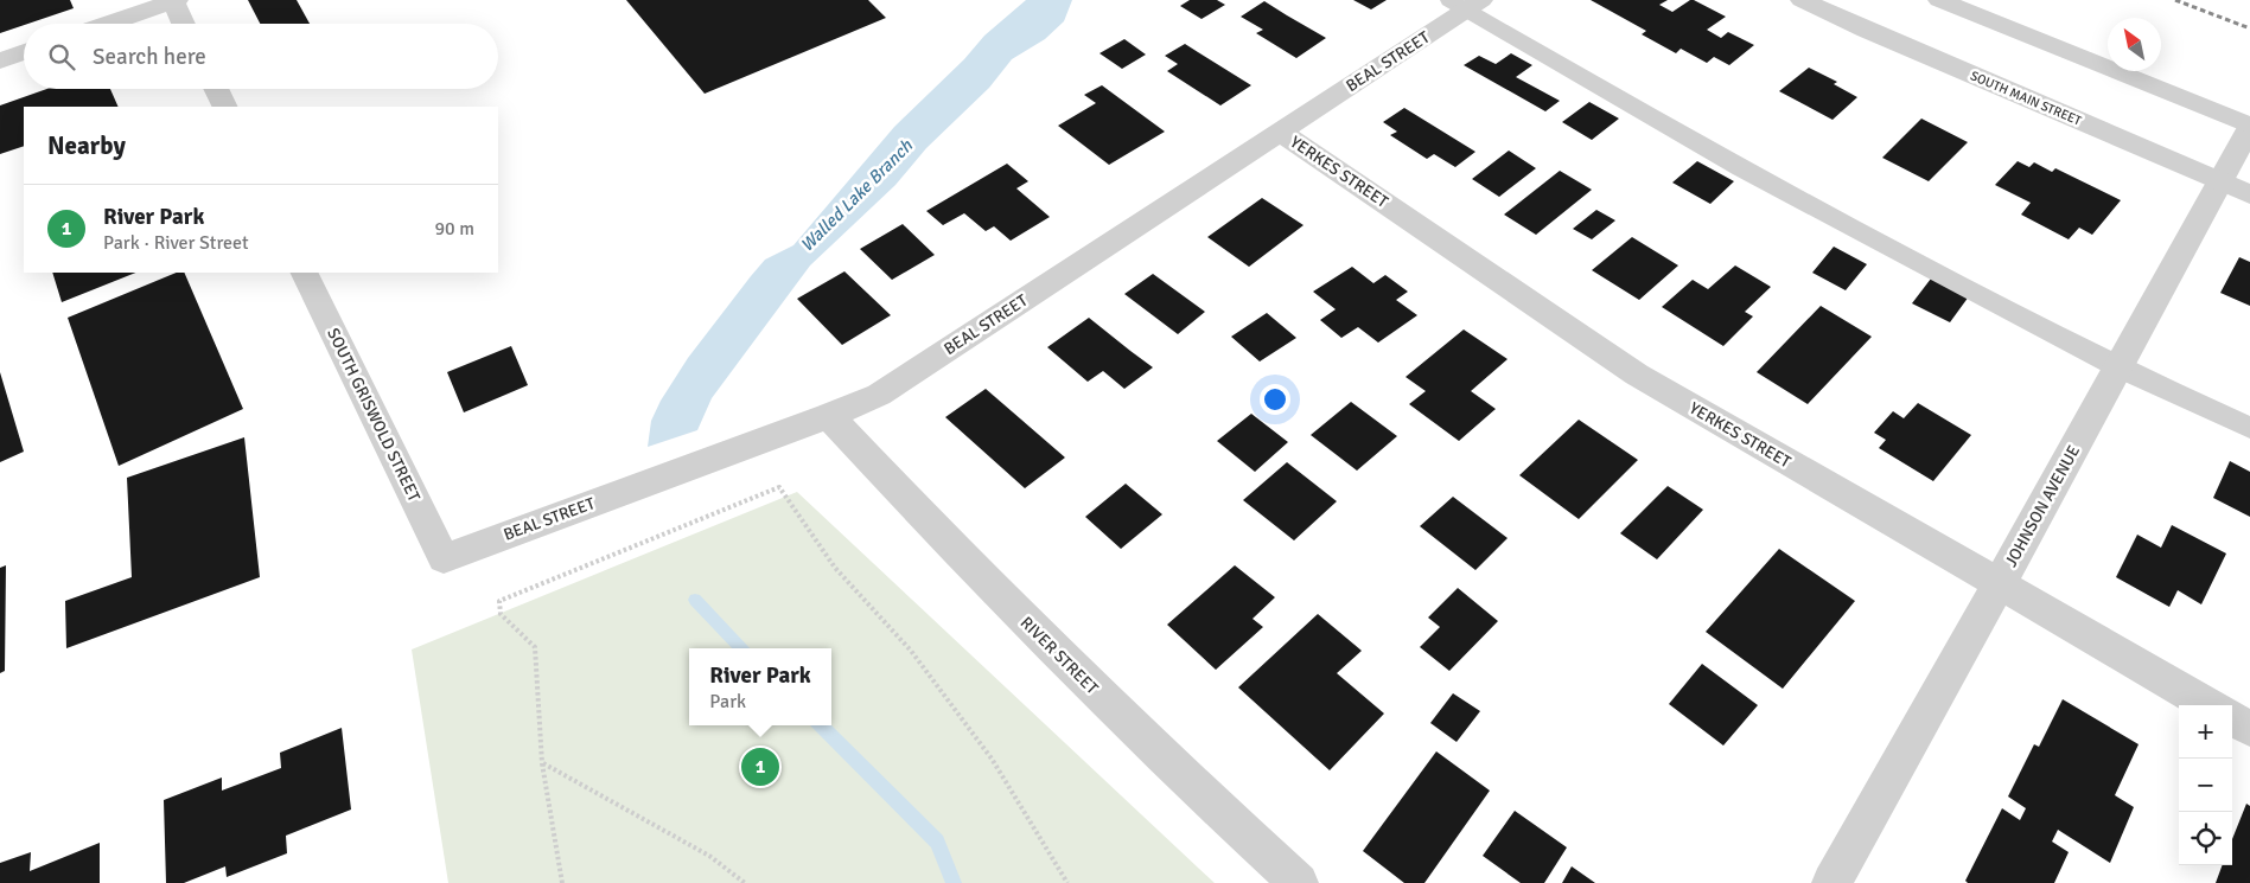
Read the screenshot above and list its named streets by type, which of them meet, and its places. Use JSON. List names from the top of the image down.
{
  "streets": {
    "street": [
      "BEAL STREET",
      "SOUTH MAIN STREET",
      "YERKES STREET",
      "SOUTH GRISWOLD STREET",
      "JOHNSON AVENUE",
      "RIVER STREET"
    ]
  },
  "crossings": [
    ["BEAL STREET", "YERKES STREET"],
    ["BEAL STREET", "SOUTH GRISWOLD STREET"],
    ["BEAL STREET", "RIVER STREET"],
    ["SOUTH MAIN STREET", "JOHNSON AVENUE"],
    ["YERKES STREET", "JOHNSON AVENUE"]
  ],
  "water": ["Walled Lake Branch"],
  "north": "top left",
  "page": {
    "search": "Search here",
    "heading": "Nearby",
    "list": [
      {
        "mark": "1",
        "name": "River Park",
        "note": "Park · River Street",
        "value": "90 m"
      }
    ],
    "popup": ["River Park", "Park"],
    "map_buttons": ["+", "−"],
    "pins": "1"
  }
}
